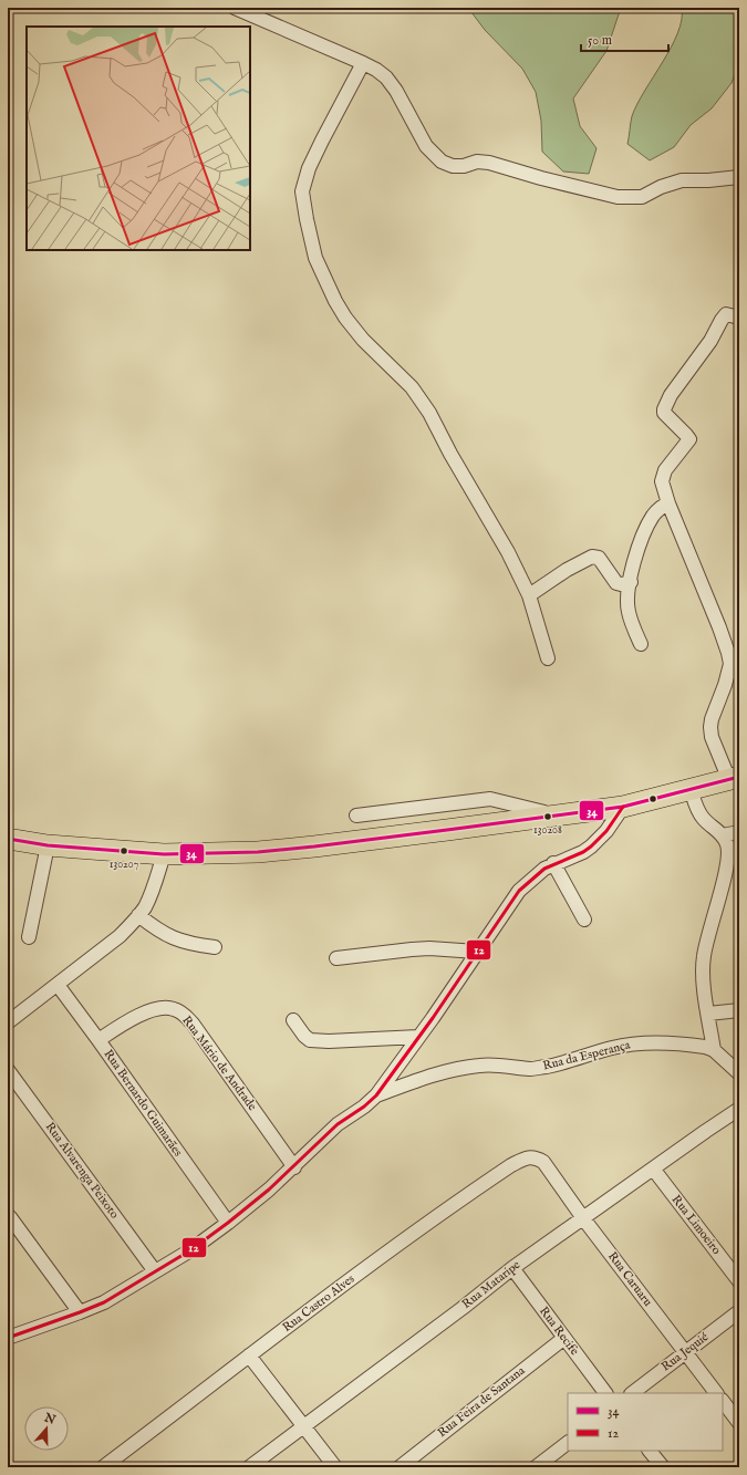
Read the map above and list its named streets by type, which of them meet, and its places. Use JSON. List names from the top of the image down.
{
  "streets": {
    "street": [
      "Rua da Esperança",
      "Rua Mário de Andrade",
      "Rua Bernardo Guimarães",
      "Rua Alvarenga Peixoto",
      "Rua Limoeiro",
      "Rua Caruaru",
      "Rua Mataripe",
      "Rua Castro Alves",
      "Rua Recife",
      "Rua Jequié",
      "Rua Feira de Santana"
    ]
  },
  "crossings": [
    ["Rua Mário de Andrade", "Rua Bernardo Guimarães"],
    ["Rua Limoeiro", "Rua Mataripe"],
    ["Rua Caruaru", "Rua Mataripe"],
    ["Rua Caruaru", "Rua Castro Alves"],
    ["Rua Caruaru", "Rua Jequié"],
    ["Rua Mataripe", "Rua Recife"],
    ["Rua Recife", "Rua Feira de Santana"]
  ],
  "places": ["130208", "130207"],
  "lines": ["transit line 34", "transit line 12"],
  "legend": ["34", "12"],
  "scale_bar": "50 m",
  "north": "top"
}
